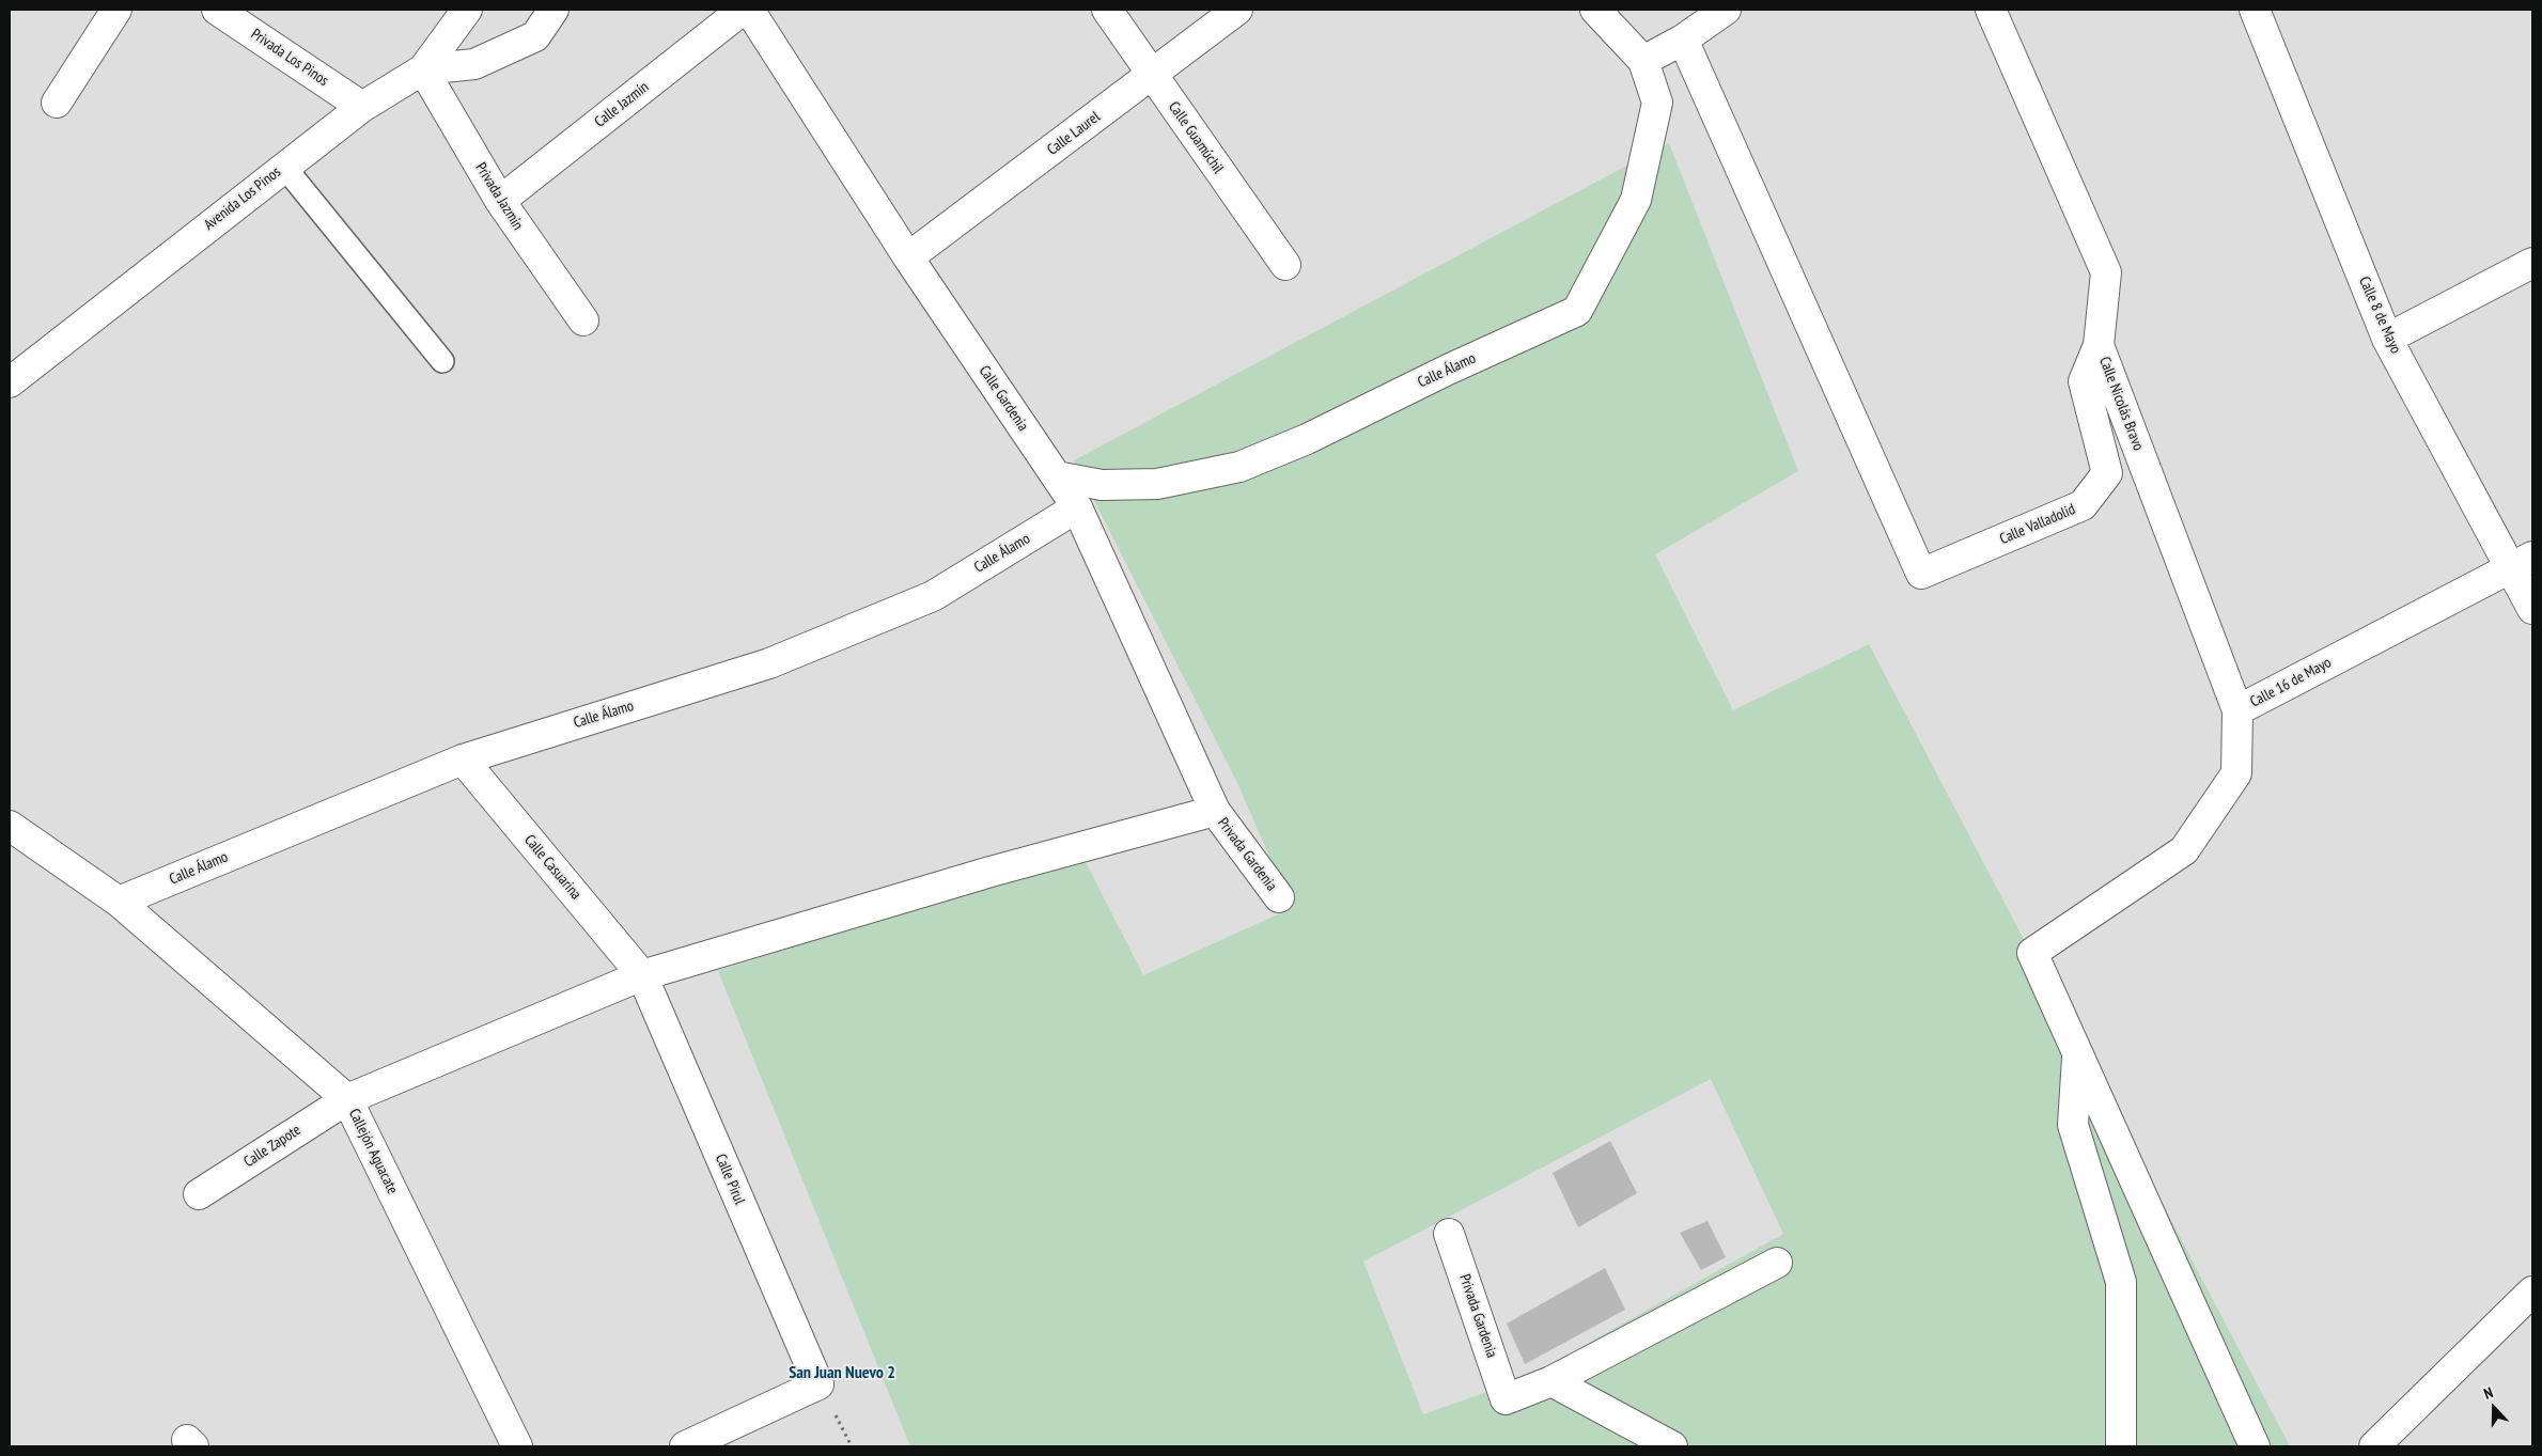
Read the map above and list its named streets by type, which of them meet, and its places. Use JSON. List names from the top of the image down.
{
  "streets": {
    "street": [
      "Privada Los Pinos",
      "Calle Jazmín",
      "Calle Laurel",
      "Calle Guamúchil",
      "Privada Jazmín",
      "Avenida Los Pinos",
      "Calle 8 de Mayo",
      "Calle Álamo",
      "Calle Gardenia",
      "Calle Nicolás Bravo",
      "Calle Valladolid",
      "Calle 16 de Mayo",
      "Privada Gardenia",
      "Calle Casuarina",
      "Calle Zapote",
      "Callejón Aguacate",
      "Calle Pirul"
    ]
  },
  "crossings": [
    ["Privada Los Pinos", "Avenida Los Pinos"],
    ["Calle Jazmín", "Privada Jazmín"],
    ["Calle Laurel", "Calle Guamúchil"],
    ["Calle Laurel", "Calle Gardenia"],
    ["Privada Jazmín", "Avenida Los Pinos"],
    ["Calle 8 de Mayo", "Calle 16 de Mayo"],
    ["Calle Álamo", "Calle Gardenia"],
    ["Calle Álamo", "Calle Casuarina"],
    ["Calle Álamo", "Callejón Aguacate"],
    ["Calle Gardenia", "Privada Gardenia"],
    ["Calle Gardenia", "Calle Zapote"],
    ["Calle Nicolás Bravo", "Calle Valladolid"],
    ["Calle Nicolás Bravo", "Calle 16 de Mayo"],
    ["Privada Gardenia", "Calle Zapote"],
    ["Calle Casuarina", "Calle Zapote"],
    ["Calle Casuarina", "Calle Pirul"],
    ["Calle Zapote", "Callejón Aguacate"],
    ["Calle Zapote", "Calle Pirul"]
  ],
  "districts": ["San Juan Nuevo 2"],
  "north": "top"
}
